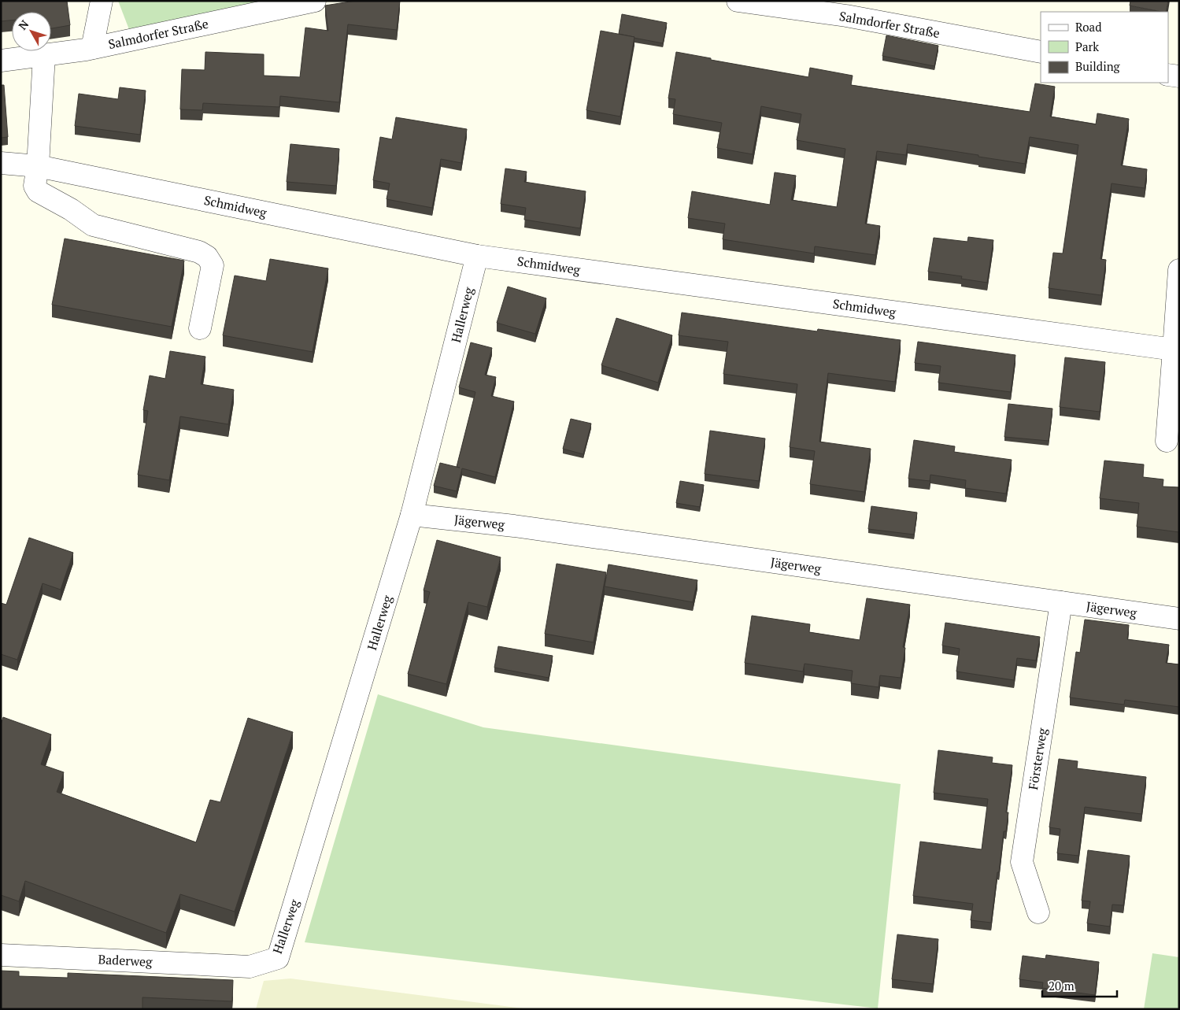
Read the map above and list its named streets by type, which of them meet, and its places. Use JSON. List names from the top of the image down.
{
  "streets": {
    "street": [
      "Salmdorfer Straße",
      "Schmidweg",
      "Hallerweg",
      "Jägerweg",
      "Försterweg",
      "Baderweg"
    ]
  },
  "crossings": [
    ["Schmidweg", "Hallerweg"],
    ["Hallerweg", "Jägerweg"],
    ["Hallerweg", "Baderweg"],
    ["Jägerweg", "Försterweg"]
  ],
  "legend": ["Road", "Park", "Building"],
  "scale_bar": "20 m",
  "north": "top left"
}
